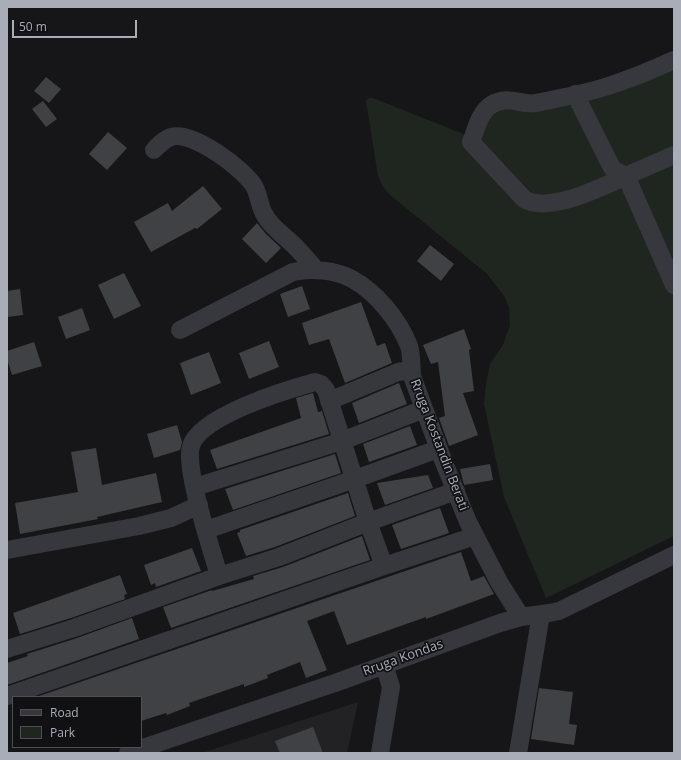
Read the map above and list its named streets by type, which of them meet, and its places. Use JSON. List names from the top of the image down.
{
  "streets": {
    "street": ["Rruga Kostandin Berati", "Rruga Kondas"]
  },
  "crossings": [
    ["Rruga Kostandin Berati", "Rruga Kondas"]
  ],
  "legend": ["Road", "Park"],
  "scale_bar": "50 m"
}
